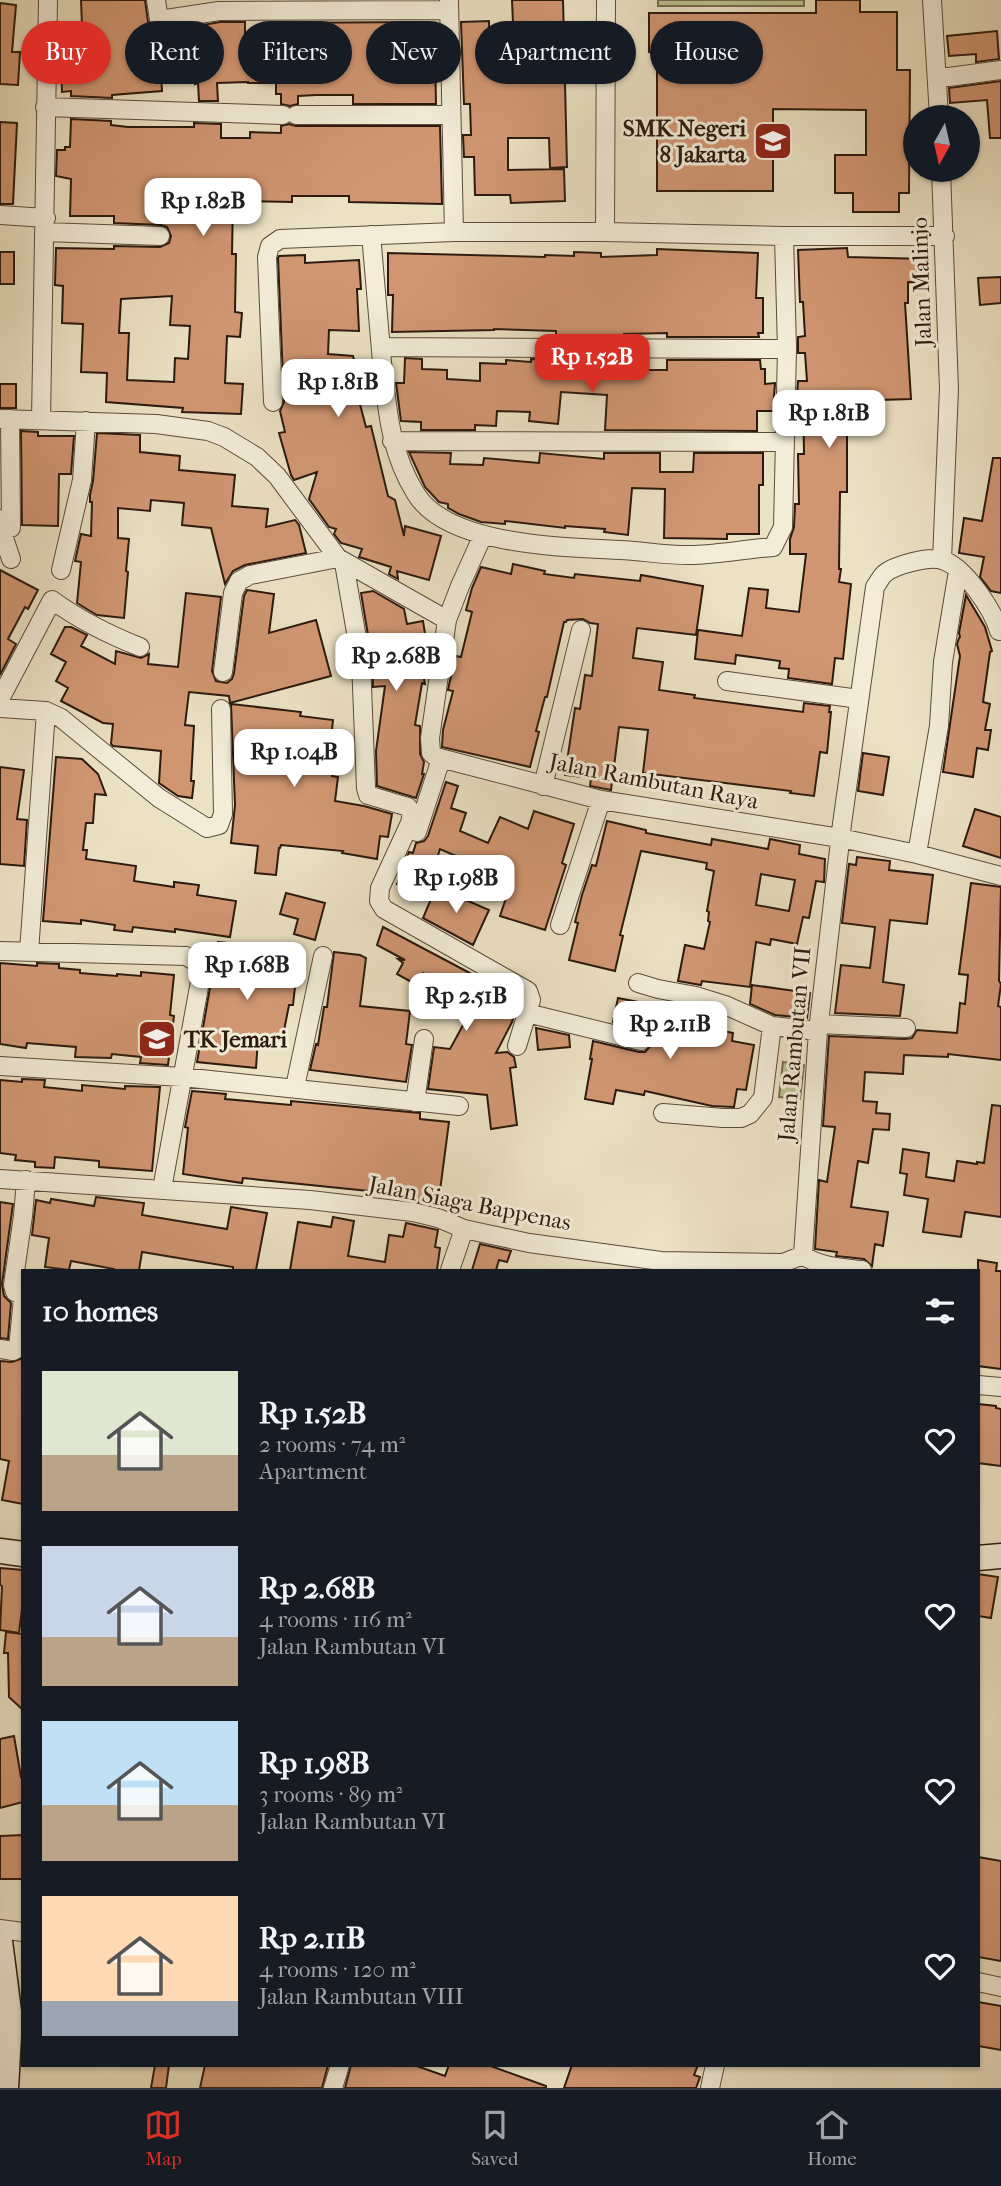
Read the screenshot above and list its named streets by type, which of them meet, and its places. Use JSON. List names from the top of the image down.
{
  "streets": {
    "street": [
      "Jalan Malinjo",
      "Jalan Rambutan Raya",
      "Jalan Rambutan VII",
      "Jalan Siaga Bappenas"
    ]
  },
  "crossings": [
    ["Jalan Malinjo", "Jalan Rambutan VII"],
    ["Jalan Rambutan Raya", "Jalan Rambutan VII"],
    ["Jalan Rambutan VII", "Jalan Siaga Bappenas"]
  ],
  "places": {
    "school or university": ["SMK Negeri 8 Jakarta", "TK Jemari"]
  },
  "north": "bottom",
  "page": {
    "chip": [
      "Buy",
      "Rent",
      "Filters",
      "New",
      "Apartment",
      "House"
    ],
    "price": [
      "Rp 1.82B",
      "Rp 1.52B",
      "Rp 1.81B",
      "Rp 1.81B",
      "Rp 2.68B",
      "Rp 1.04B",
      "Rp 1.98B",
      "Rp 1.68B",
      "Rp 2.51B",
      "Rp 2.11B"
    ],
    "heading": "10 homes",
    "list": [
      {
        "name": "Rp 1.52B",
        "note": "2 rooms · 74 m² · Apartment"
      },
      {
        "name": "Rp 2.68B",
        "note": "4 rooms · 116 m² · Jalan Rambutan VI"
      },
      {
        "name": "Rp 1.98B",
        "note": "3 rooms · 89 m² · Jalan Rambutan VI"
      },
      {
        "name": "Rp 2.11B",
        "note": "4 rooms · 120 m² · Jalan Rambutan VIII"
      }
    ],
    "tabs": ["Map", "Saved", "Home"]
  }
}
